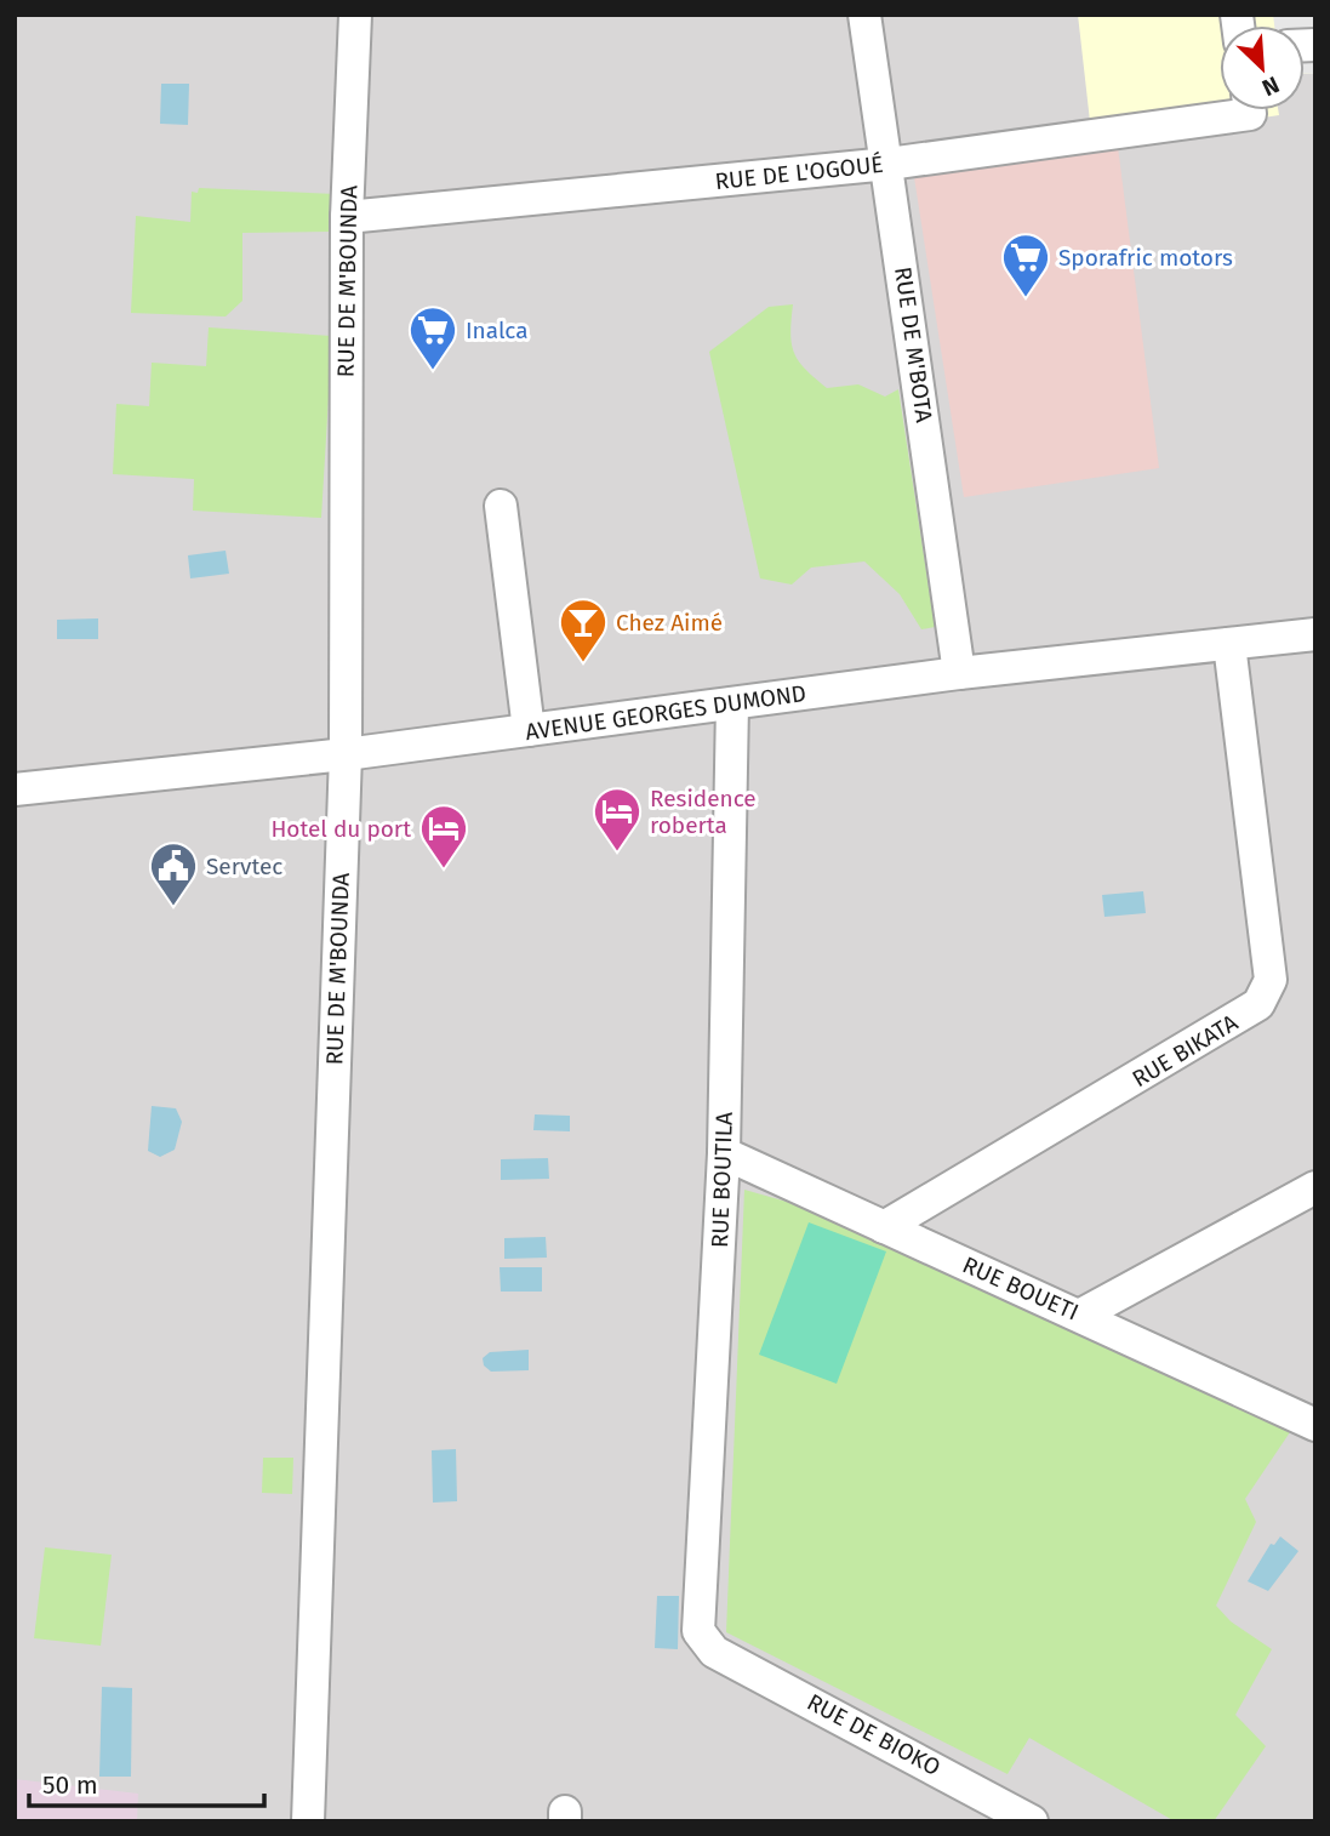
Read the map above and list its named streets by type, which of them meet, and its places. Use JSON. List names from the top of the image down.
{
  "streets": {
    "street": [
      "RUE DE L'OGOUÉ",
      "RUE DE M'BOUNDA",
      "RUE DE M'BOTA",
      "AVENUE GEORGES DUMOND",
      "RUE BIKATA",
      "RUE BOUTILA",
      "RUE BOUETI",
      "RUE DE BIOKO"
    ]
  },
  "crossings": [
    ["RUE DE L'OGOUÉ", "RUE DE M'BOUNDA"],
    ["RUE DE L'OGOUÉ", "RUE DE M'BOTA"],
    ["RUE DE M'BOUNDA", "AVENUE GEORGES DUMOND"],
    ["RUE DE M'BOTA", "AVENUE GEORGES DUMOND"],
    ["AVENUE GEORGES DUMOND", "RUE BIKATA"],
    ["AVENUE GEORGES DUMOND", "RUE BOUTILA"],
    ["RUE BIKATA", "RUE BOUETI"],
    ["RUE BOUTILA", "RUE BOUETI"],
    ["RUE BOUTILA", "RUE DE BIOKO"]
  ],
  "places": {
    "supermarket": ["Sporafric motors", "Inalca"],
    "bar": ["Chez Aimé"],
    "hotel": ["Residence roberta", "Hotel du port"],
    "public building": ["Servtec"]
  },
  "scale_bar": "50 m",
  "north": "bottom right"
}
